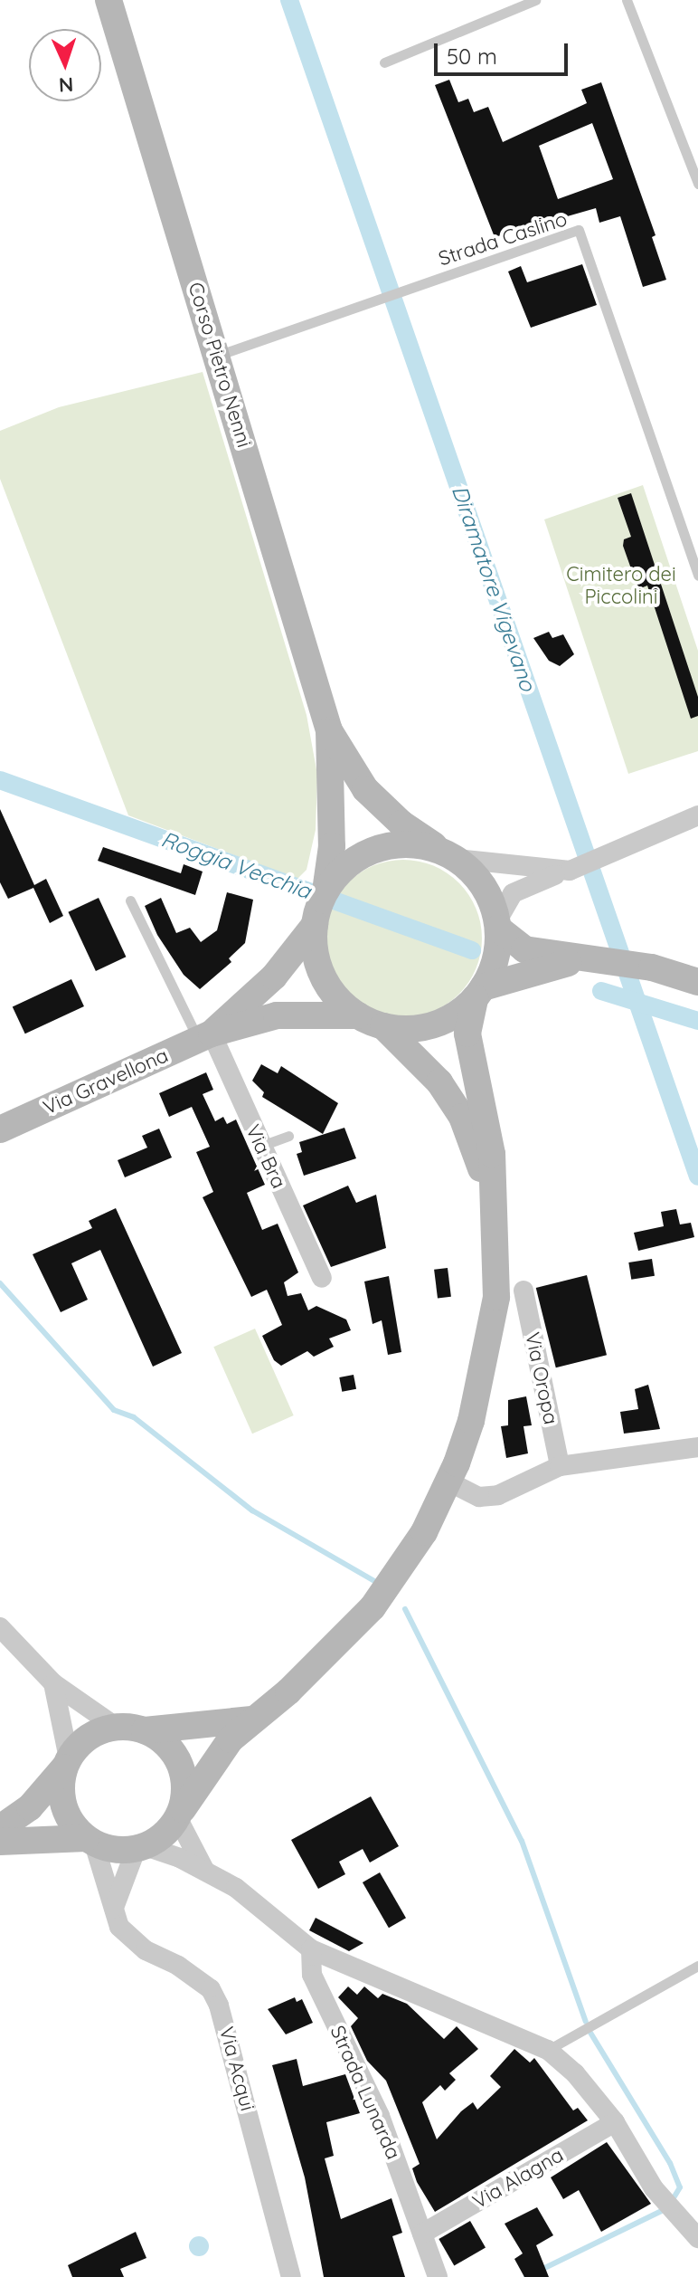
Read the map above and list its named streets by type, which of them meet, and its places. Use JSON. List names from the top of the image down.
{
  "streets": {
    "main road": ["Corso Pietro Nenni", "Via Gravellona"],
    "street": [
      "Via Bra",
      "Via Oropa",
      "Via Acqui",
      "Strada Lunarda",
      "Via Alagna"
    ],
    "lane": ["Strada Caslino"]
  },
  "crossings": [
    ["Strada Caslino", "Corso Pietro Nenni"],
    ["Corso Pietro Nenni", "Via Gravellona"],
    ["Via Gravellona", "Via Bra"],
    ["Strada Lunarda", "Via Alagna"]
  ],
  "water": ["Diramatore Vigevano", "Roggia Vecchia"],
  "parks": ["Cimitero dei Piccolini"],
  "scale_bar": "50 m",
  "north": "bottom"
}
